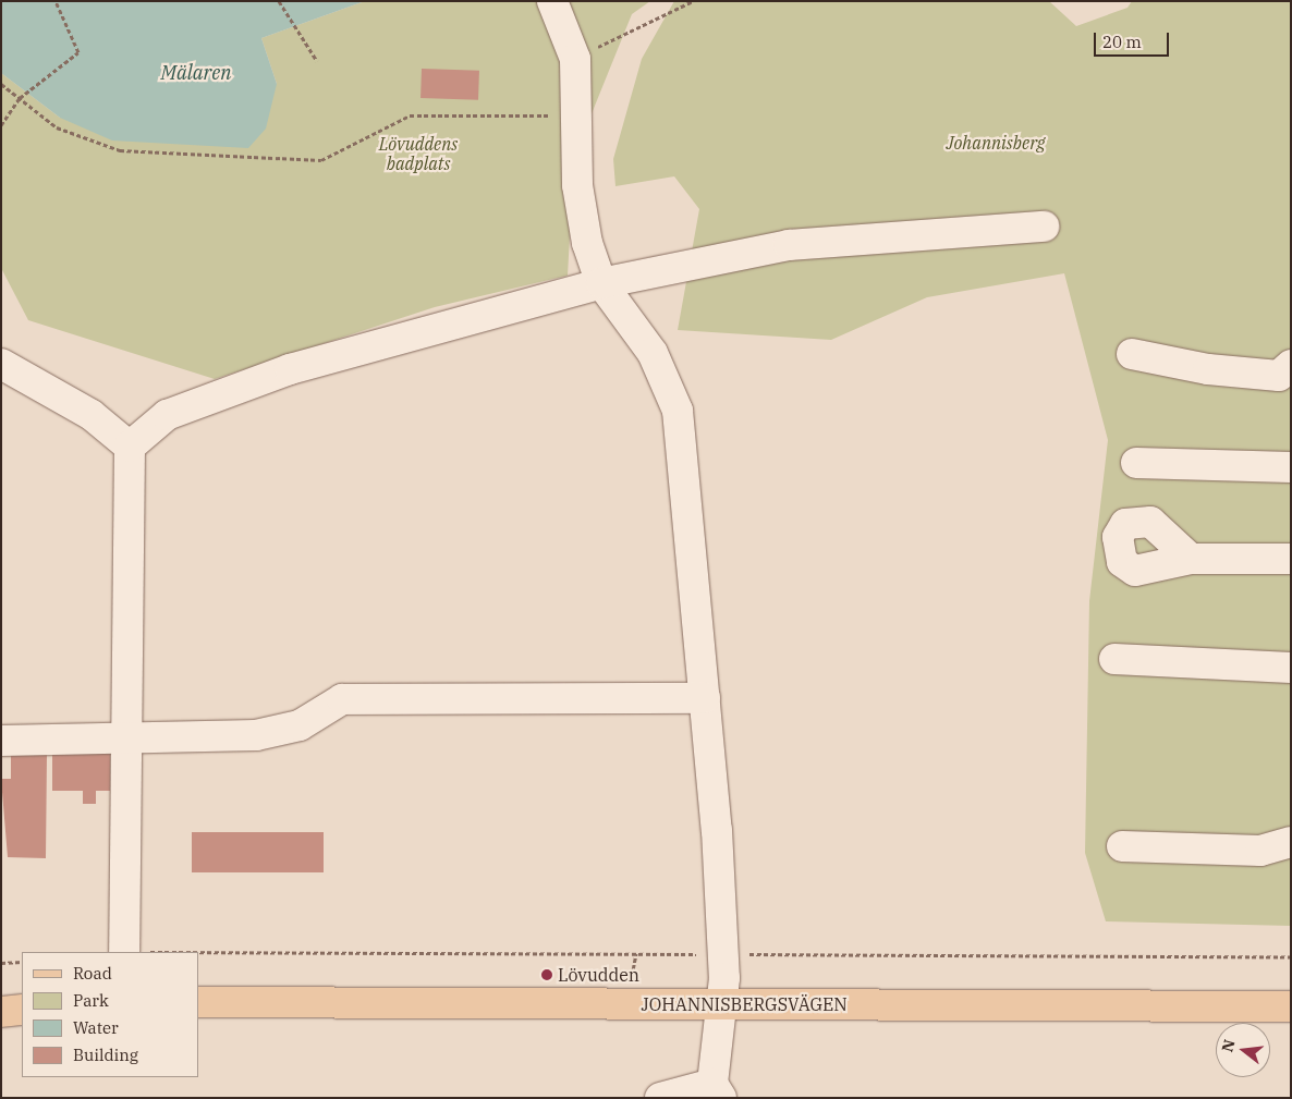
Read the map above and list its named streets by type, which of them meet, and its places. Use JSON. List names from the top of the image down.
{
  "streets": {
    "main road": ["JOHANNISBERGSVÄGEN"]
  },
  "water": ["Mälaren"],
  "parks": ["Johannisberg", "Lövuddens badplats"],
  "places": ["Lövudden"],
  "legend": [
    "Road",
    "Park",
    "Water",
    "Building"
  ],
  "scale_bar": "20 m",
  "north": "left"
}
